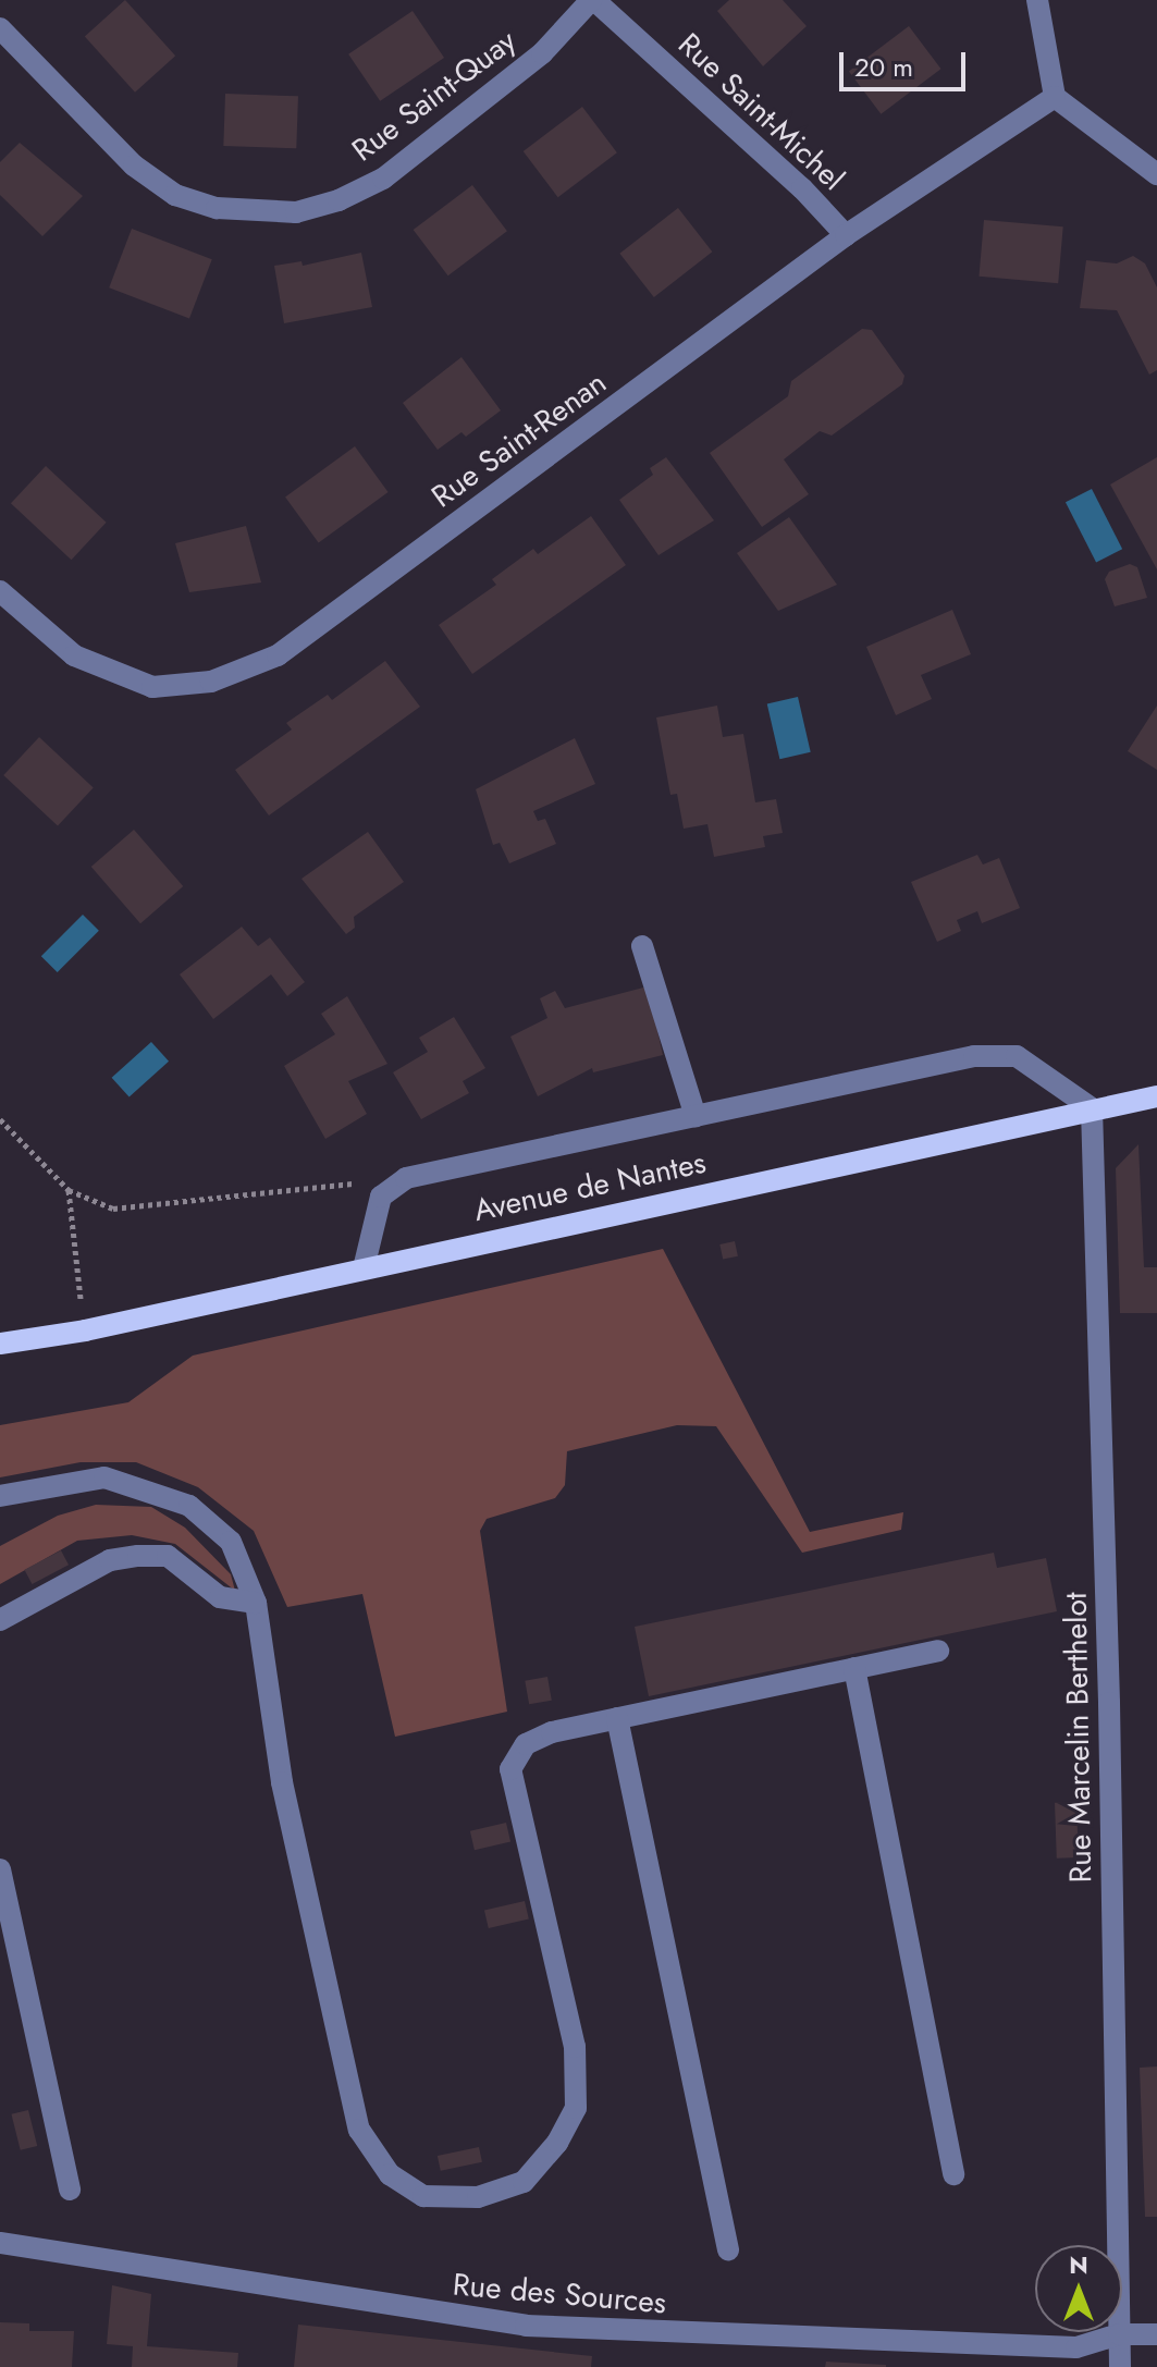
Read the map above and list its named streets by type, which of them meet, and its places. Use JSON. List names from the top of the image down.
{
  "streets": {
    "main road": ["Avenue de Nantes"],
    "street": [
      "Rue Saint-Quay",
      "Rue Saint-Michel",
      "Rue Saint-Renan",
      "Rue Marcelin Berthelot",
      "Rue des Sources"
    ]
  },
  "crossings": [
    ["Rue Saint-Quay", "Rue Saint-Michel"],
    ["Rue Saint-Michel", "Rue Saint-Renan"],
    ["Avenue de Nantes", "Rue Marcelin Berthelot"],
    ["Rue Marcelin Berthelot", "Rue des Sources"]
  ],
  "scale_bar": "20 m",
  "north": "top"
}
